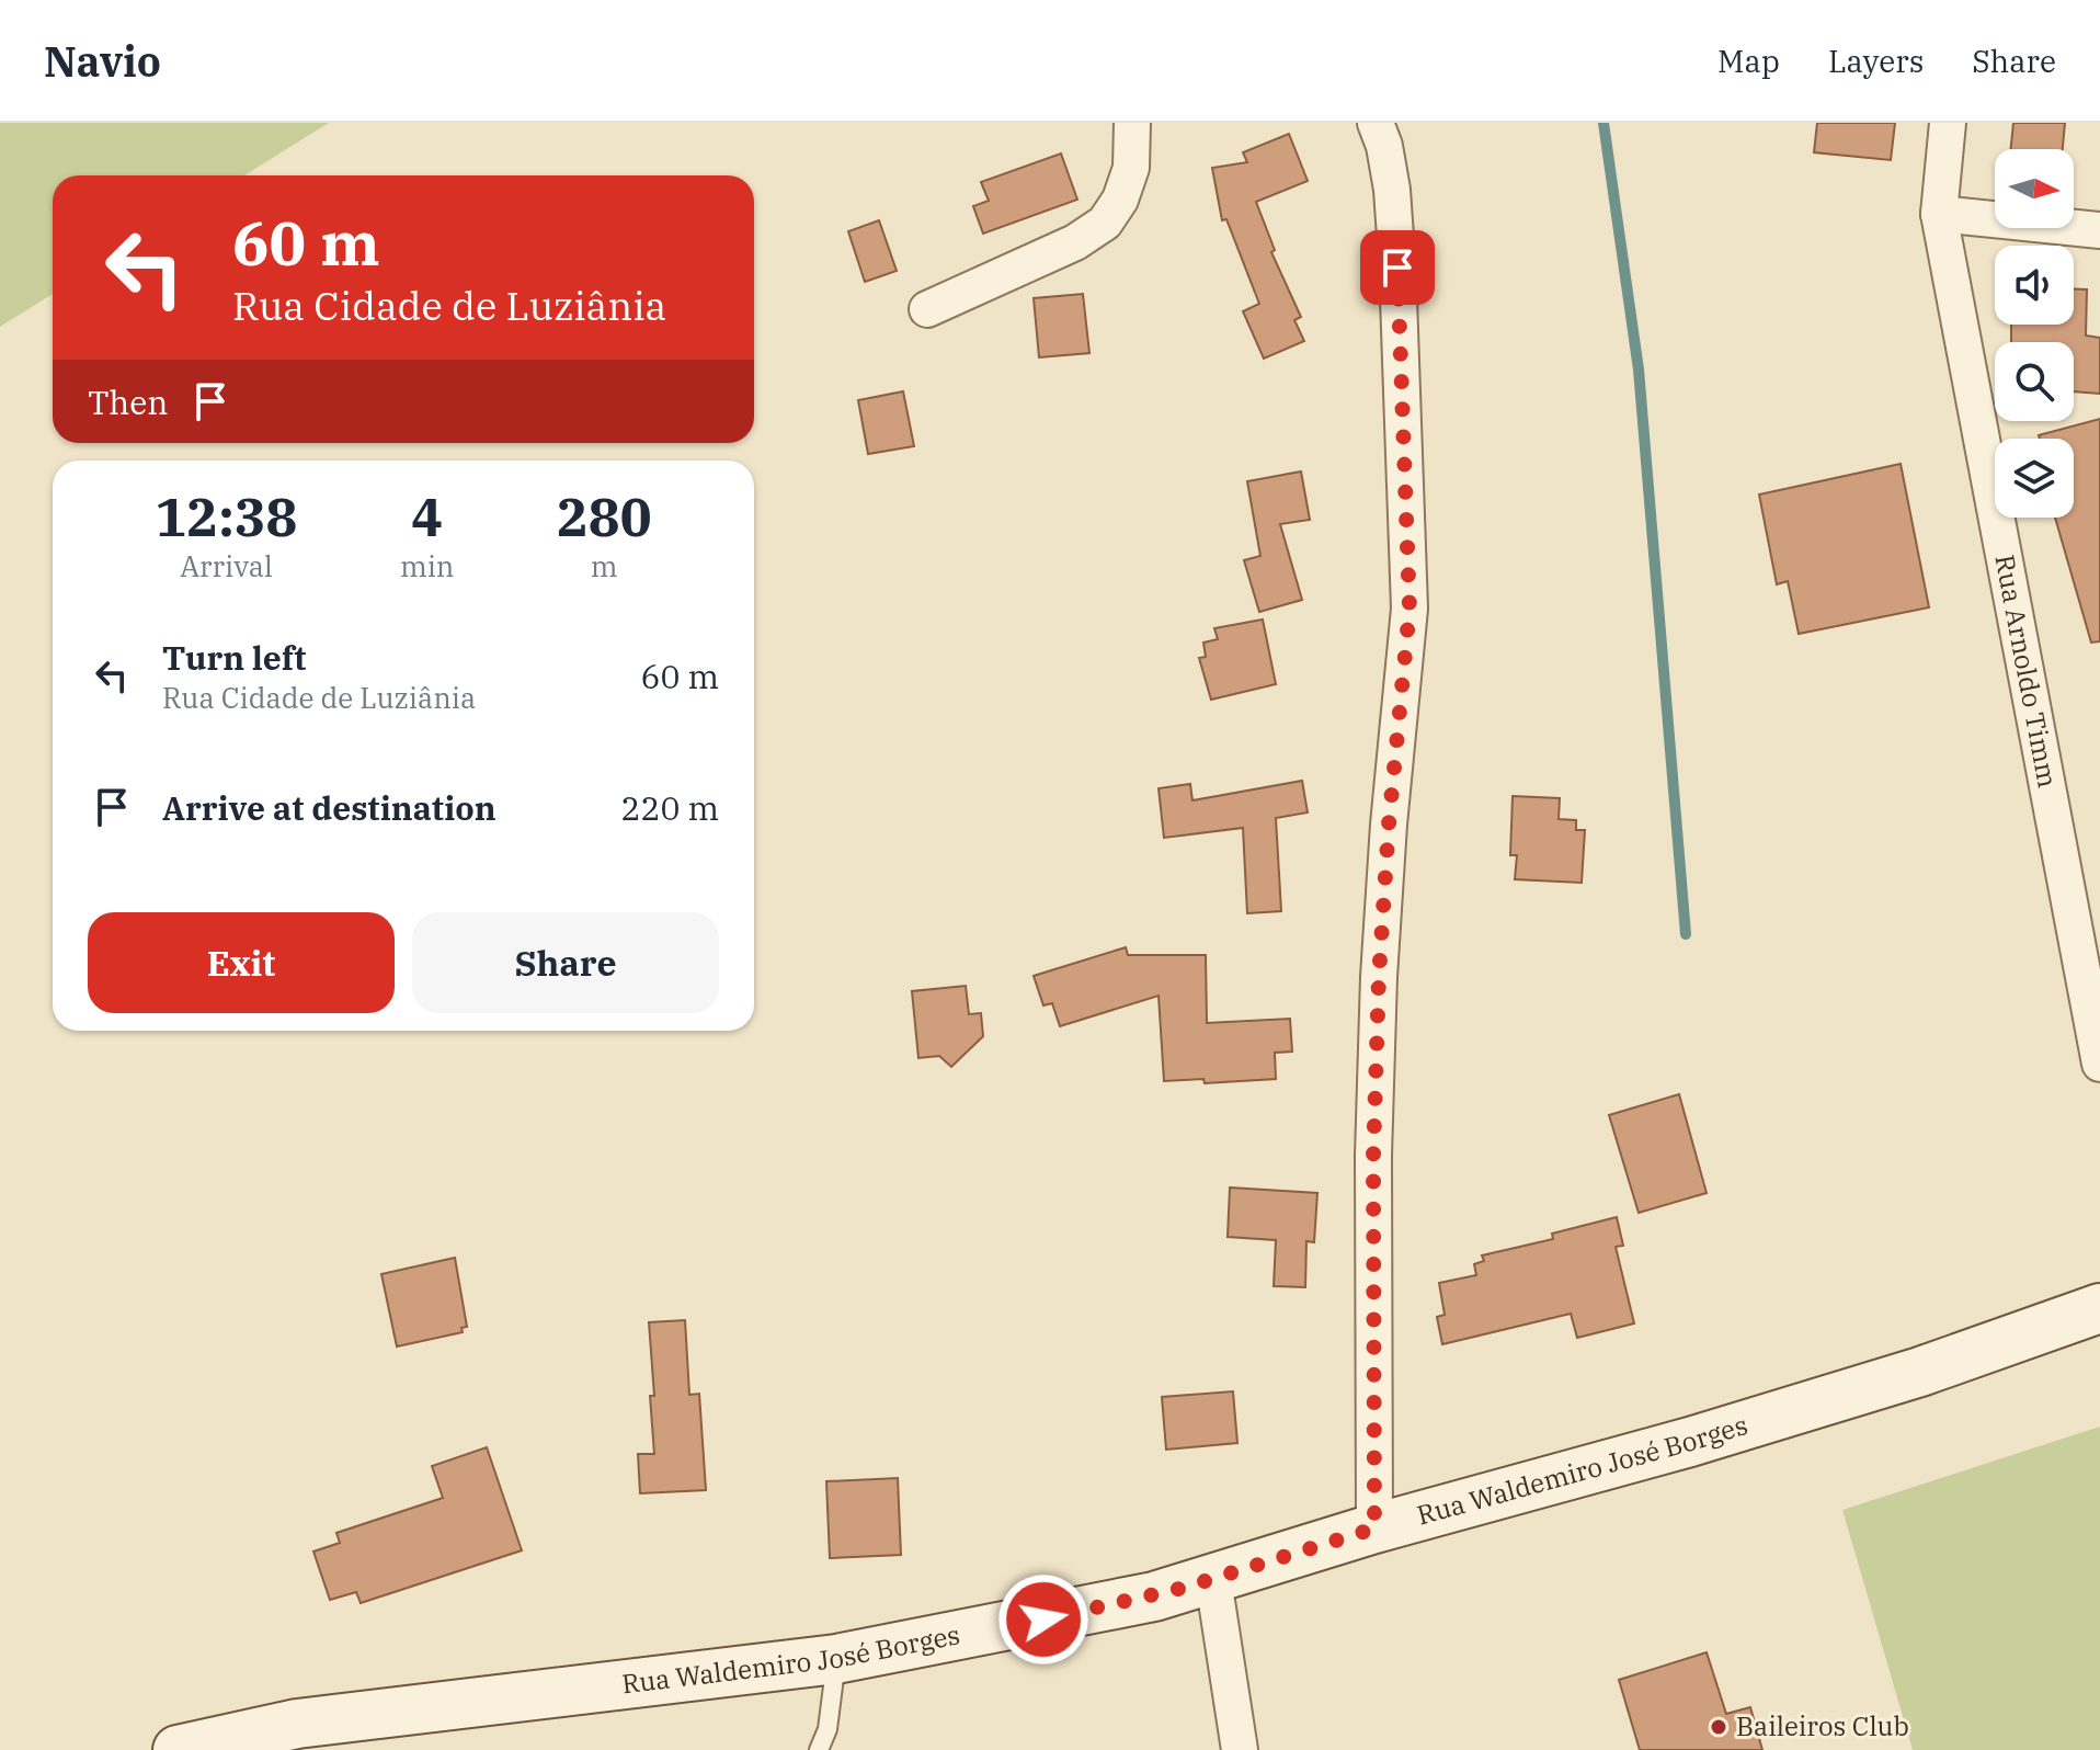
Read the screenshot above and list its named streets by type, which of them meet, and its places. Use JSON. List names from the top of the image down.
{
  "streets": {
    "main road": ["Rua Waldemiro José Borges"],
    "street": ["Rua Arnoldo Timm"]
  },
  "places": ["Baileiros Club"],
  "north": "right",
  "page": {
    "header": "Navio",
    "nav": ["Map", "Layers", "Share"],
    "turn": ["60 m", "Rua Cidade de Luziânia"],
    "then": "Then",
    "eta": [
      "12:38",
      "Arrival",
      "4",
      "min",
      "280",
      "m"
    ],
    "list": [
      {
        "name": "Turn left",
        "note": "Rua Cidade de Luziânia",
        "value": "60 m"
      },
      {
        "name": "Arrive at destination",
        "value": "220 m"
      }
    ],
    "buttons": ["Exit", "Share"]
  }
}
